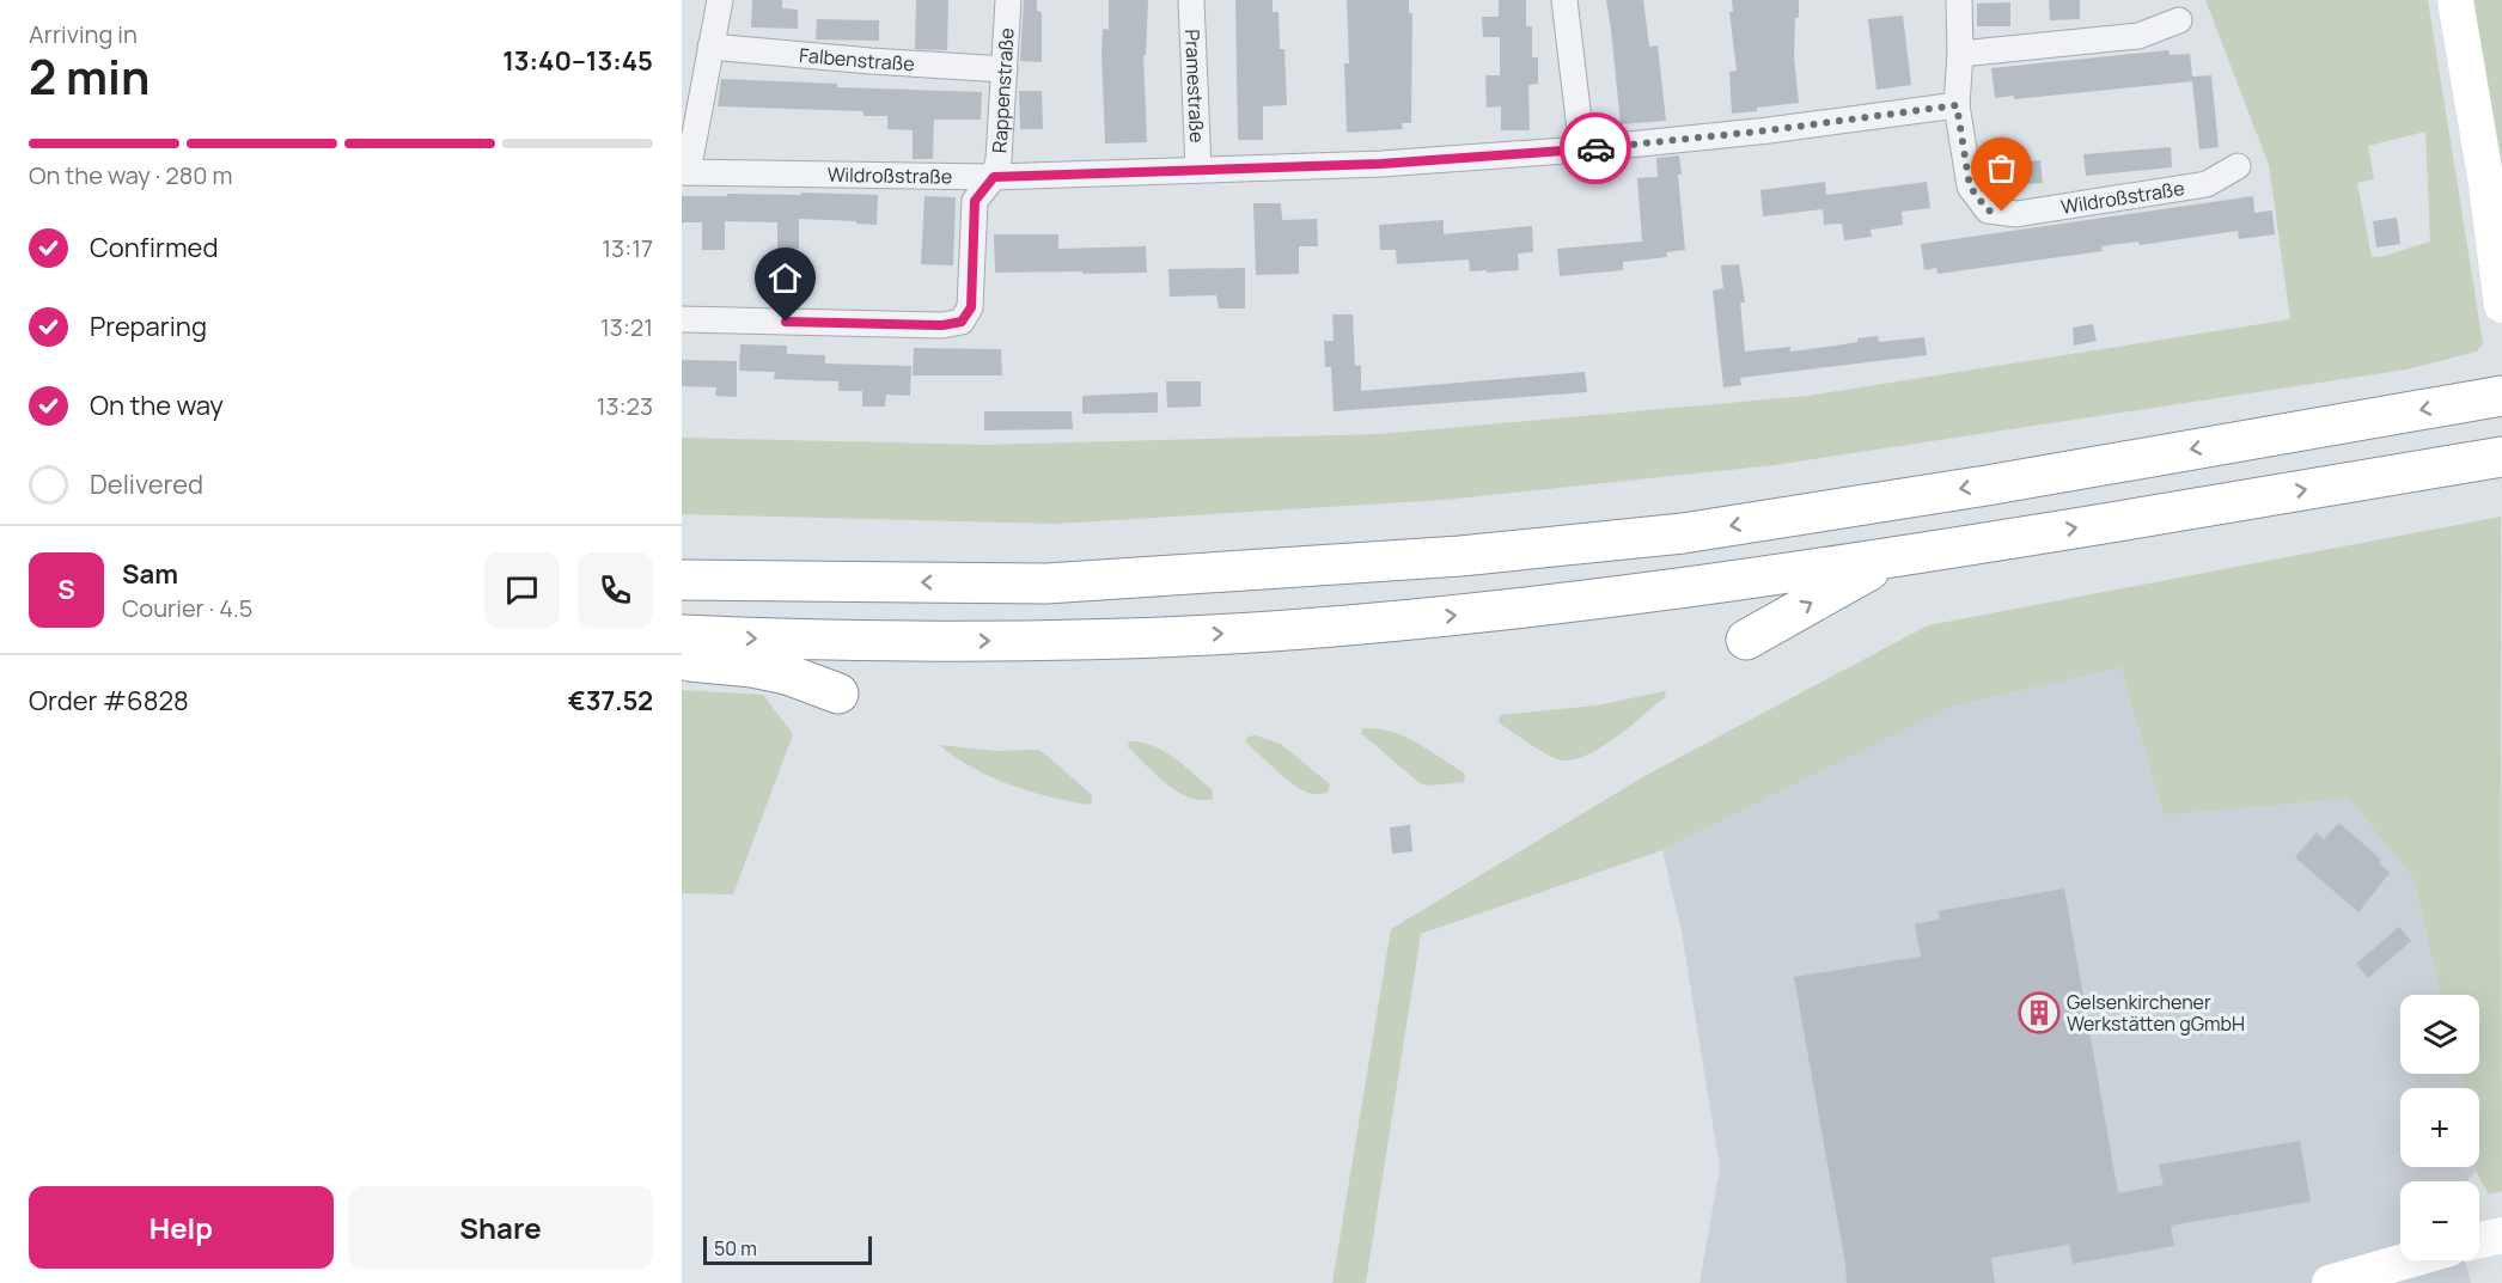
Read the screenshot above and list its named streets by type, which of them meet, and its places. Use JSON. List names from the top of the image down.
{
  "streets": {
    "street": [
      "Falbenstraße",
      "Pramestraße",
      "Rappenstraße",
      "Wildroßstraße"
    ]
  },
  "crossings": [
    ["Falbenstraße", "Rappenstraße"],
    ["Pramestraße", "Wildroßstraße"],
    ["Rappenstraße", "Wildroßstraße"]
  ],
  "places": {
    "building": ["Gelsenkirchener Werkstätten gGmbH"]
  },
  "scale_bar": "50 m",
  "page": {
    "heading": ["2 min", "Arriving in", "13:40–13:45"],
    "panel": [
      "Sam",
      "Courier · 4.5",
      "Order #6828",
      "€37.52"
    ],
    "bar": "On the way · 280 m",
    "list": [
      ["Confirmed", "13:17"],
      ["Preparing", "13:21"],
      ["On the way", "13:23"],
      "Delivered"
    ],
    "round": "S",
    "map_buttons": ["+", "−"],
    "buttons": ["Help", "Share"],
    "scale": "50 m"
  }
}
